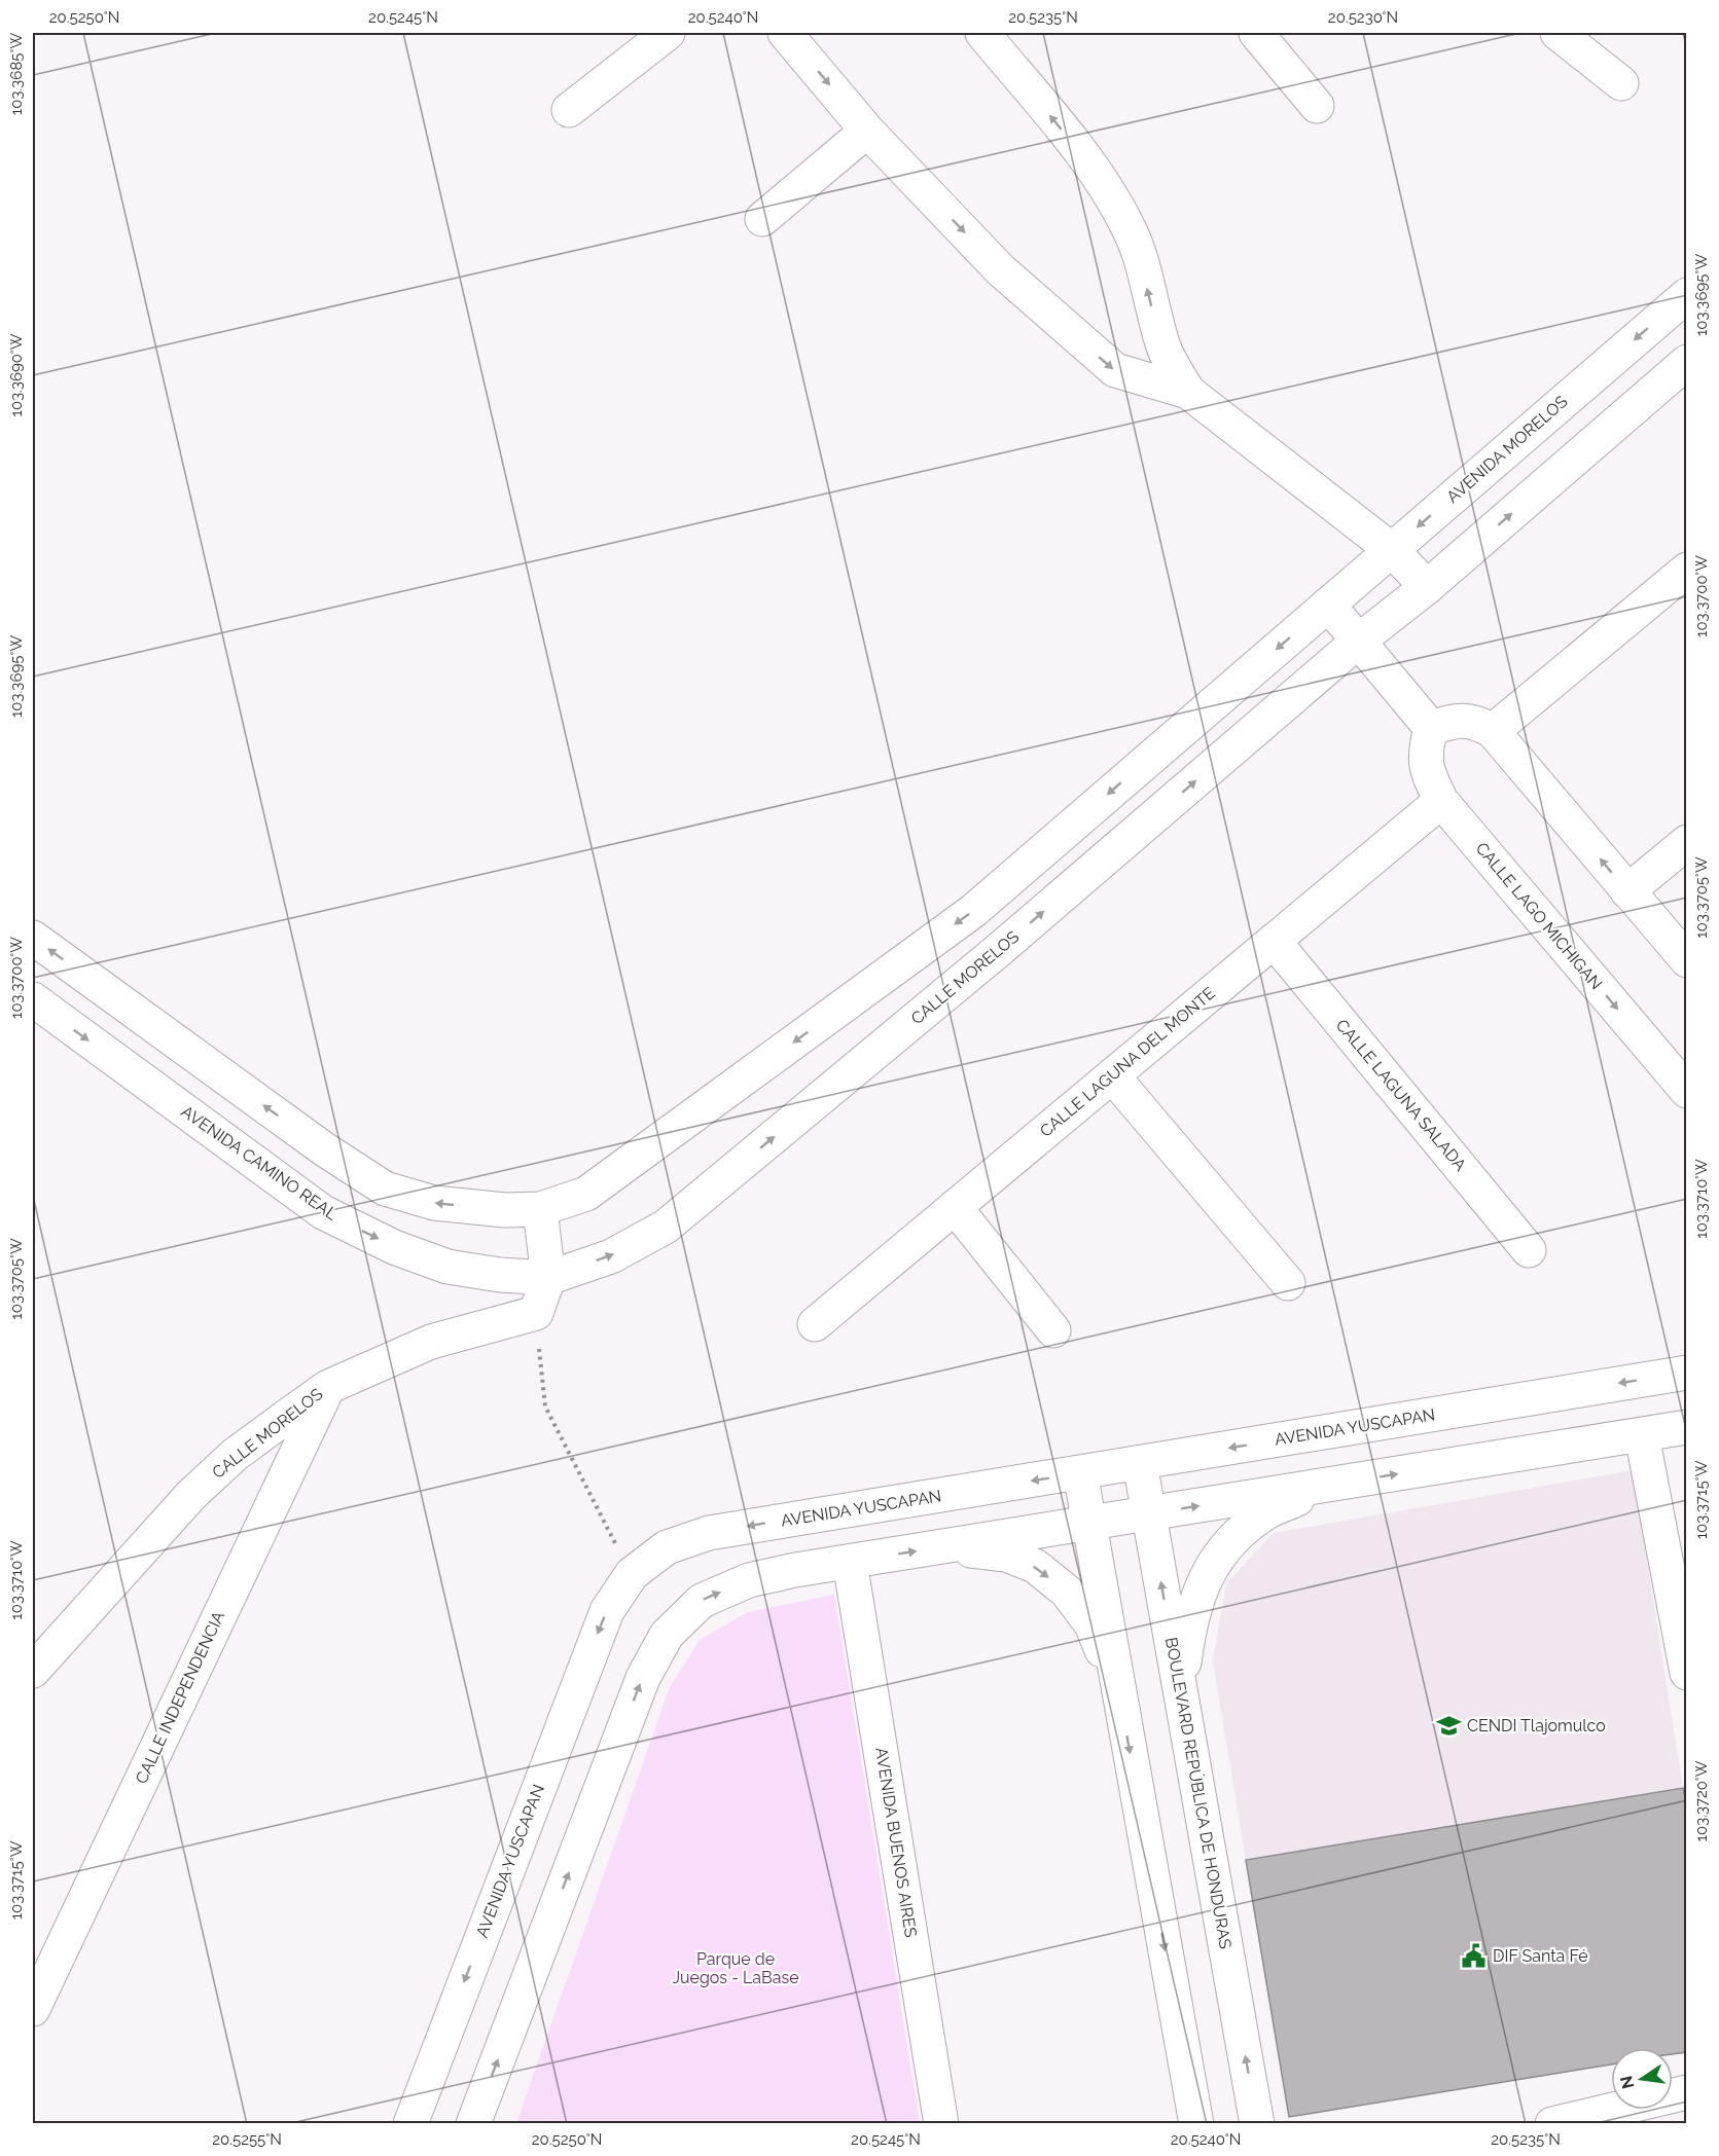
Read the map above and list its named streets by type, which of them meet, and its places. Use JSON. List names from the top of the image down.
{
  "streets": {
    "street": [
      "AVENIDA MORELOS",
      "CALLE LAGO MICHIGAN",
      "CALLE MORELOS",
      "CALLE LAGUNA DEL MONTE",
      "CALLE LAGUNA SALADA",
      "AVENIDA CAMINO REAL",
      "AVENIDA YUSCAPAN",
      "CALLE INDEPENDENCIA",
      "BOULEVARD REPÚBLICA DE HONDURAS",
      "AVENIDA BUENOS AIRES"
    ]
  },
  "crossings": [
    ["CALLE LAGO MICHIGAN", "CALLE LAGUNA DEL MONTE"],
    ["CALLE MORELOS", "AVENIDA CAMINO REAL"],
    ["CALLE MORELOS", "CALLE INDEPENDENCIA"],
    ["CALLE LAGUNA DEL MONTE", "CALLE LAGUNA SALADA"],
    ["AVENIDA YUSCAPAN", "BOULEVARD REPÚBLICA DE HONDURAS"]
  ],
  "parks": ["Parque de Juegos - LaBase"],
  "places": {
    "school or university": ["CENDI Tlajomulco"],
    "public building": ["DIF Santa Fé"]
  },
  "north": "left",
  "coordinates": [
    "20.5250°N",
    "20.5245°N",
    "20.5240°N",
    "20.5235°N",
    "20.5230°N",
    "103.3685°W",
    "103.3695°W",
    "103.3690°W",
    "103.3700°W",
    "103.3705°W",
    "103.3710°W",
    "103.3715°W",
    "103.3720°W",
    "20.5255°N"
  ]
}
